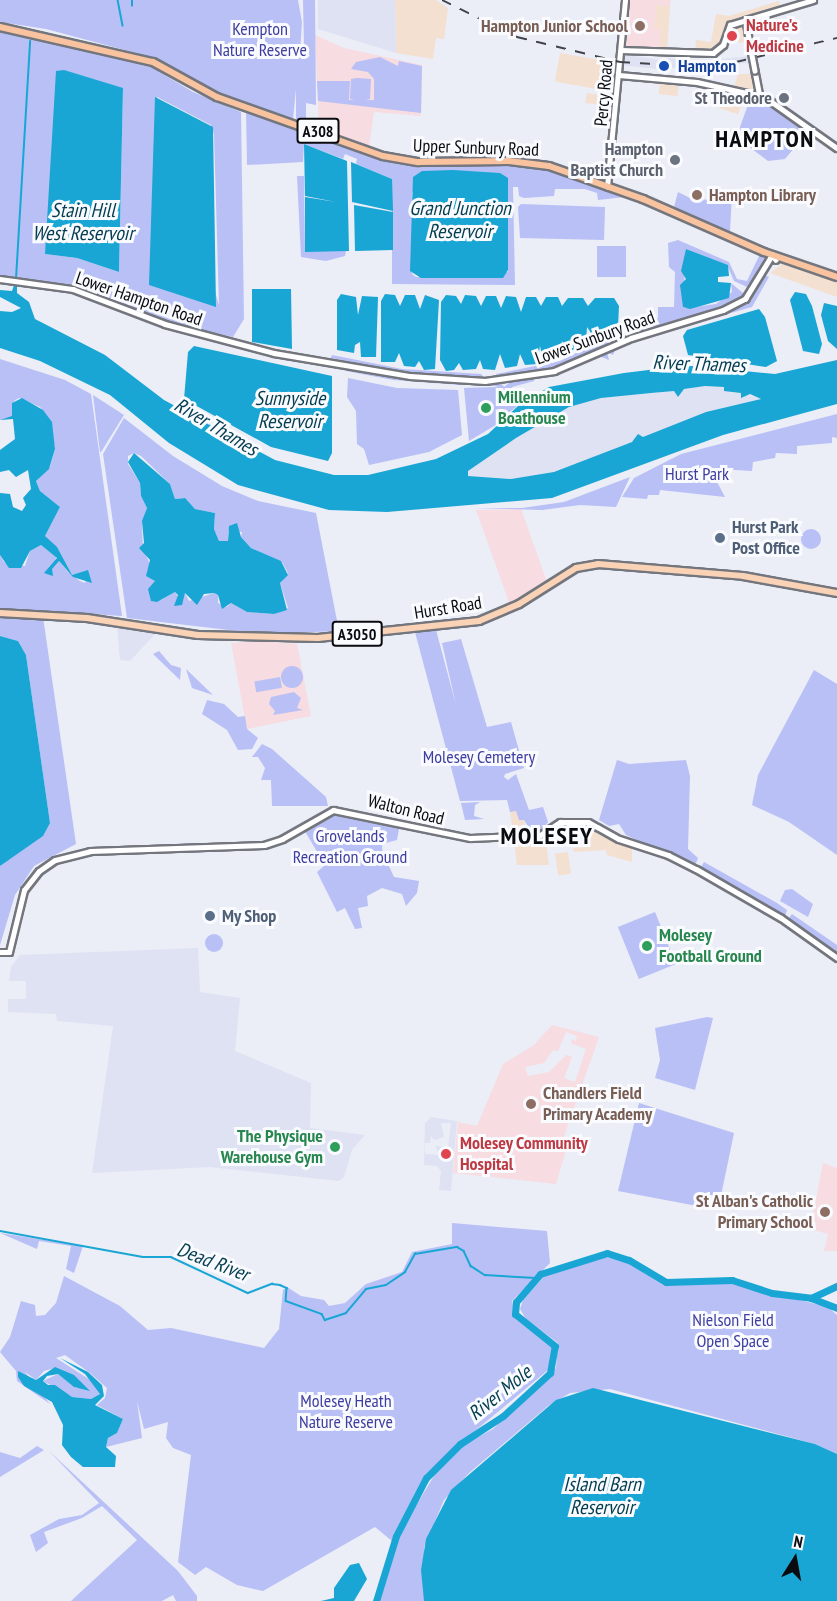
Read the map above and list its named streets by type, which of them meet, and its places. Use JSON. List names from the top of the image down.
{
  "streets": {
    "highway": ["A308", "Upper Sunbury Road"],
    "main road": ["Hurst Road", "A3050", "Walton Road"],
    "street": ["Percy Road", "Lower Hampton Road", "Lower Sunbury Road"]
  },
  "crossings": [
    ["Percy Road", "Upper Sunbury Road"],
    ["Upper Sunbury Road", "Lower Sunbury Road"],
    ["Lower Hampton Road", "Lower Sunbury Road"]
  ],
  "districts": ["HAMPTON", "MOLESEY"],
  "water": [
    "Grand Junction Reservoir",
    "Stain Hill West Reservoir",
    "River Thames",
    "Sunnyside Reservoir",
    "Dead River",
    "River Mole",
    "Island Barn Reservoir"
  ],
  "parks": [
    "Kempton Nature Reserve",
    "Hurst Park",
    "Molesey Cemetery",
    "Grovelands Recreation Ground",
    "Nielson Field Open Space",
    "Molesey Heath Nature Reserve"
  ],
  "places": [
    "Hampton Junior School",
    "Nature's Medicine",
    "Hampton",
    "St Theodore",
    "Hampton Baptist Church",
    "Hampton Library",
    "Millennium Boathouse",
    "Hurst Park Post Office",
    "My Shop",
    "Molesey Football Ground",
    "Chandlers Field Primary Academy",
    "The Physique Warehouse Gym",
    "Molesey Community Hospital",
    "St Alban's Catholic Primary School"
  ],
  "north": "top"
}
